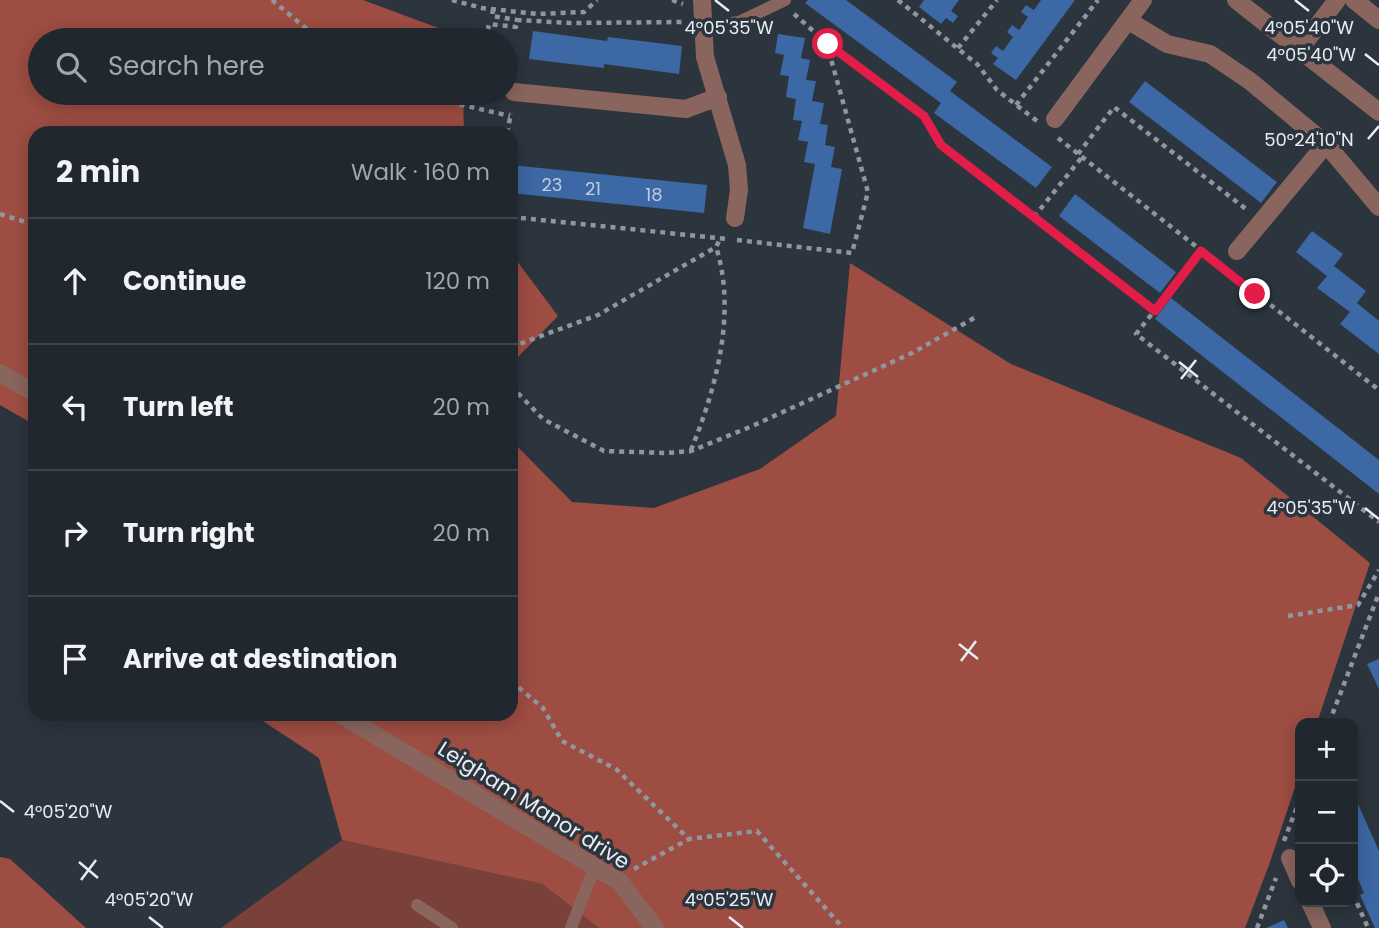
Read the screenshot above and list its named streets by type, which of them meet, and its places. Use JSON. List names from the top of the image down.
{
  "streets": {
    "street": ["Leigham Manor drive"]
  },
  "house_numbers": ["23", "21", "18"],
  "page": {
    "search": "Search here",
    "heading": ["2 min", "Walk · 160 m"],
    "list": [
      ["Continue", "120 m"],
      ["Turn left", "20 m"],
      ["Turn right", "20 m"],
      "Arrive at destination"
    ],
    "map_buttons": ["+", "−"]
  },
  "coordinates": [
    "4°05'40\"W",
    "4°05'35\"W",
    "50°24'10\"N",
    "4°05'20\"W",
    "4°05'25\"W"
  ]
}
